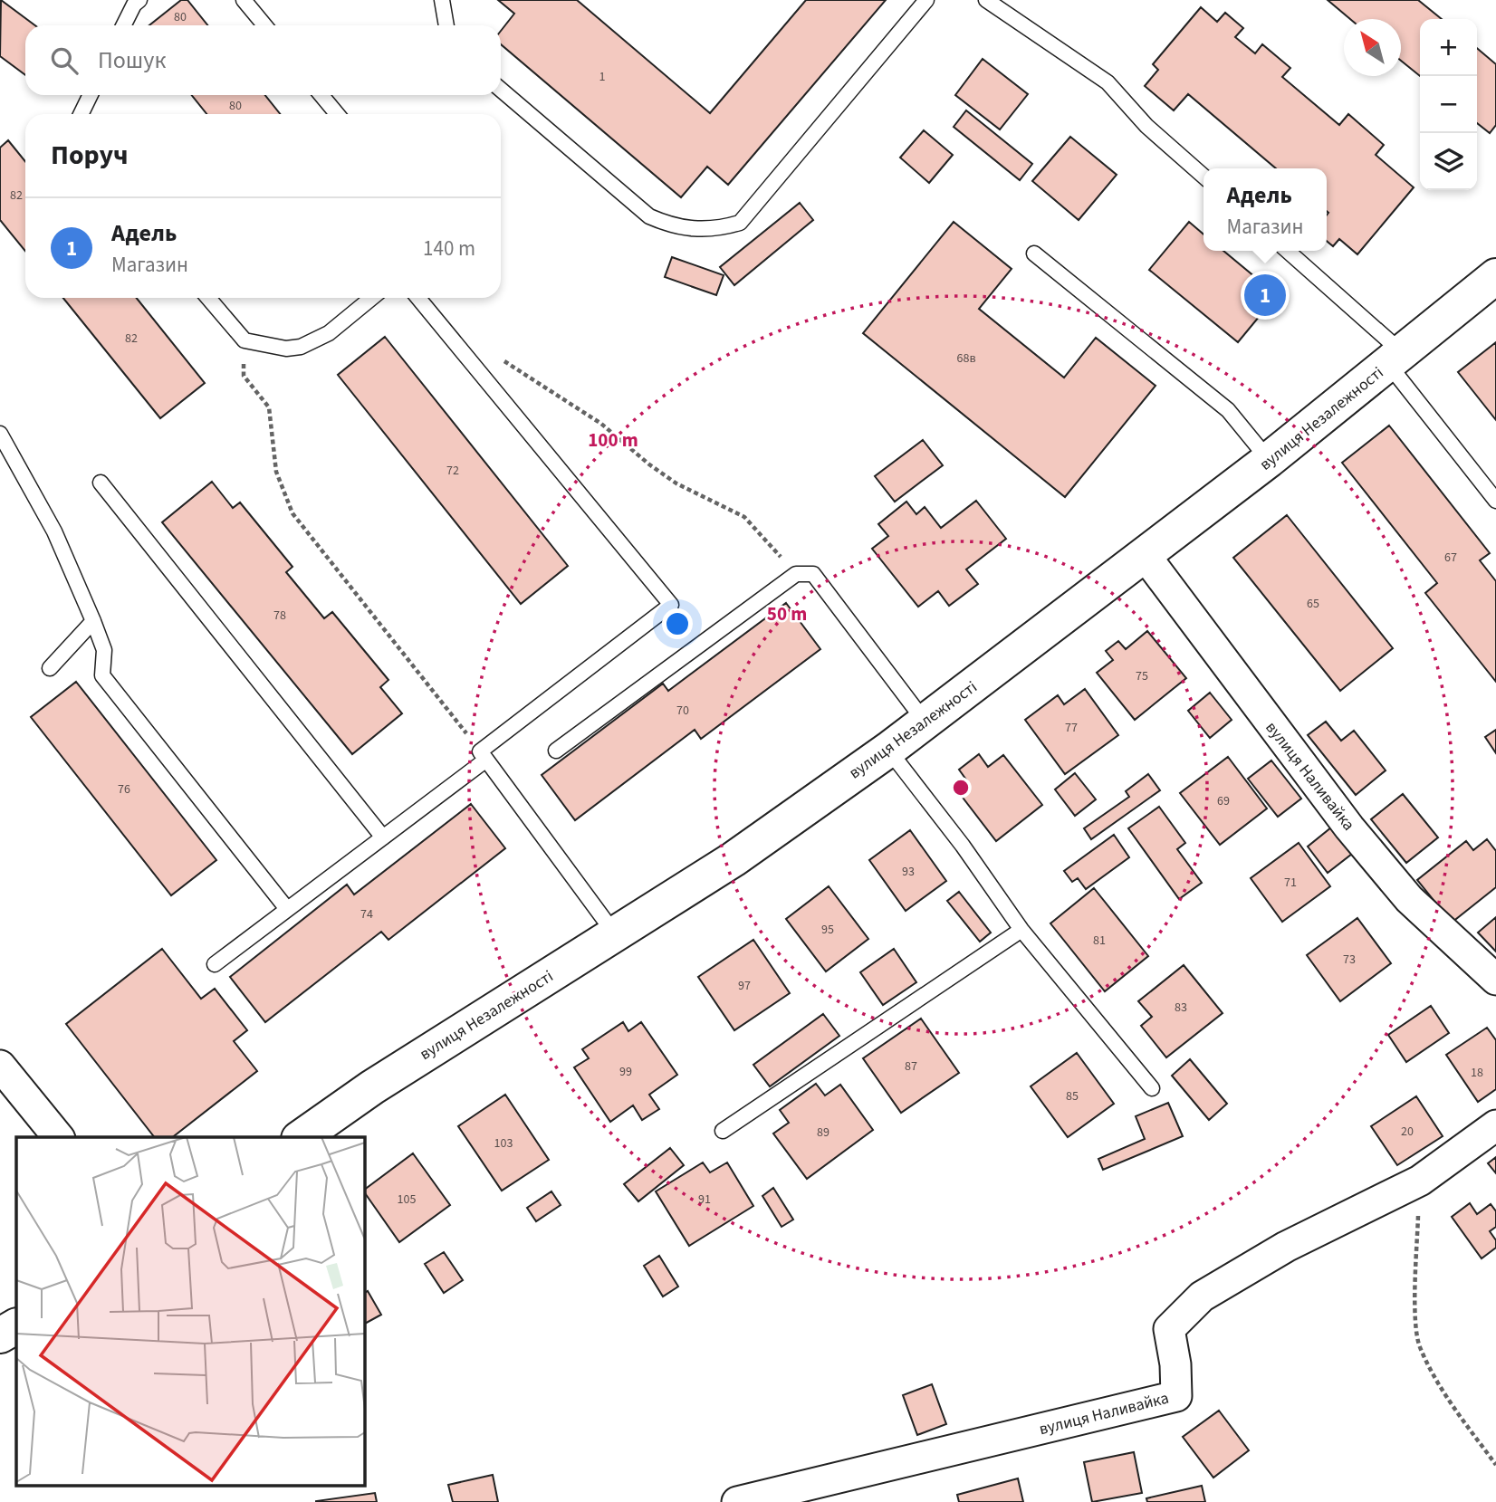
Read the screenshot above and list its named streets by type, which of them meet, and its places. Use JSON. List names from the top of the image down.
{
  "streets": {
    "main road": ["вулиця Незалежності"],
    "street": ["вулиця Наливайка"]
  },
  "crossings": [
    ["вулиця Незалежності", "вулиця Наливайка"]
  ],
  "house_numbers": [
    "80",
    "1",
    "80",
    "82",
    "82",
    "68в",
    "72",
    "67",
    "65",
    "78",
    "75",
    "70",
    "77",
    "76",
    "69",
    "93",
    "71",
    "74",
    "95",
    "81",
    "73",
    "97",
    "83",
    "87",
    "99",
    "18",
    "85",
    "20",
    "89",
    "103",
    "105",
    "91"
  ],
  "north": "top left",
  "page": {
    "map_buttons": ["+", "−"],
    "search": "Пошук",
    "heading": "Поруч",
    "popup": ["Адель", "Магазин"],
    "list": [
      {
        "mark": "1",
        "name": "Адель",
        "note": "Магазин",
        "value": "140 m"
      }
    ],
    "pins": "1"
  },
  "rings": ["100 m", "50 m"]
}
